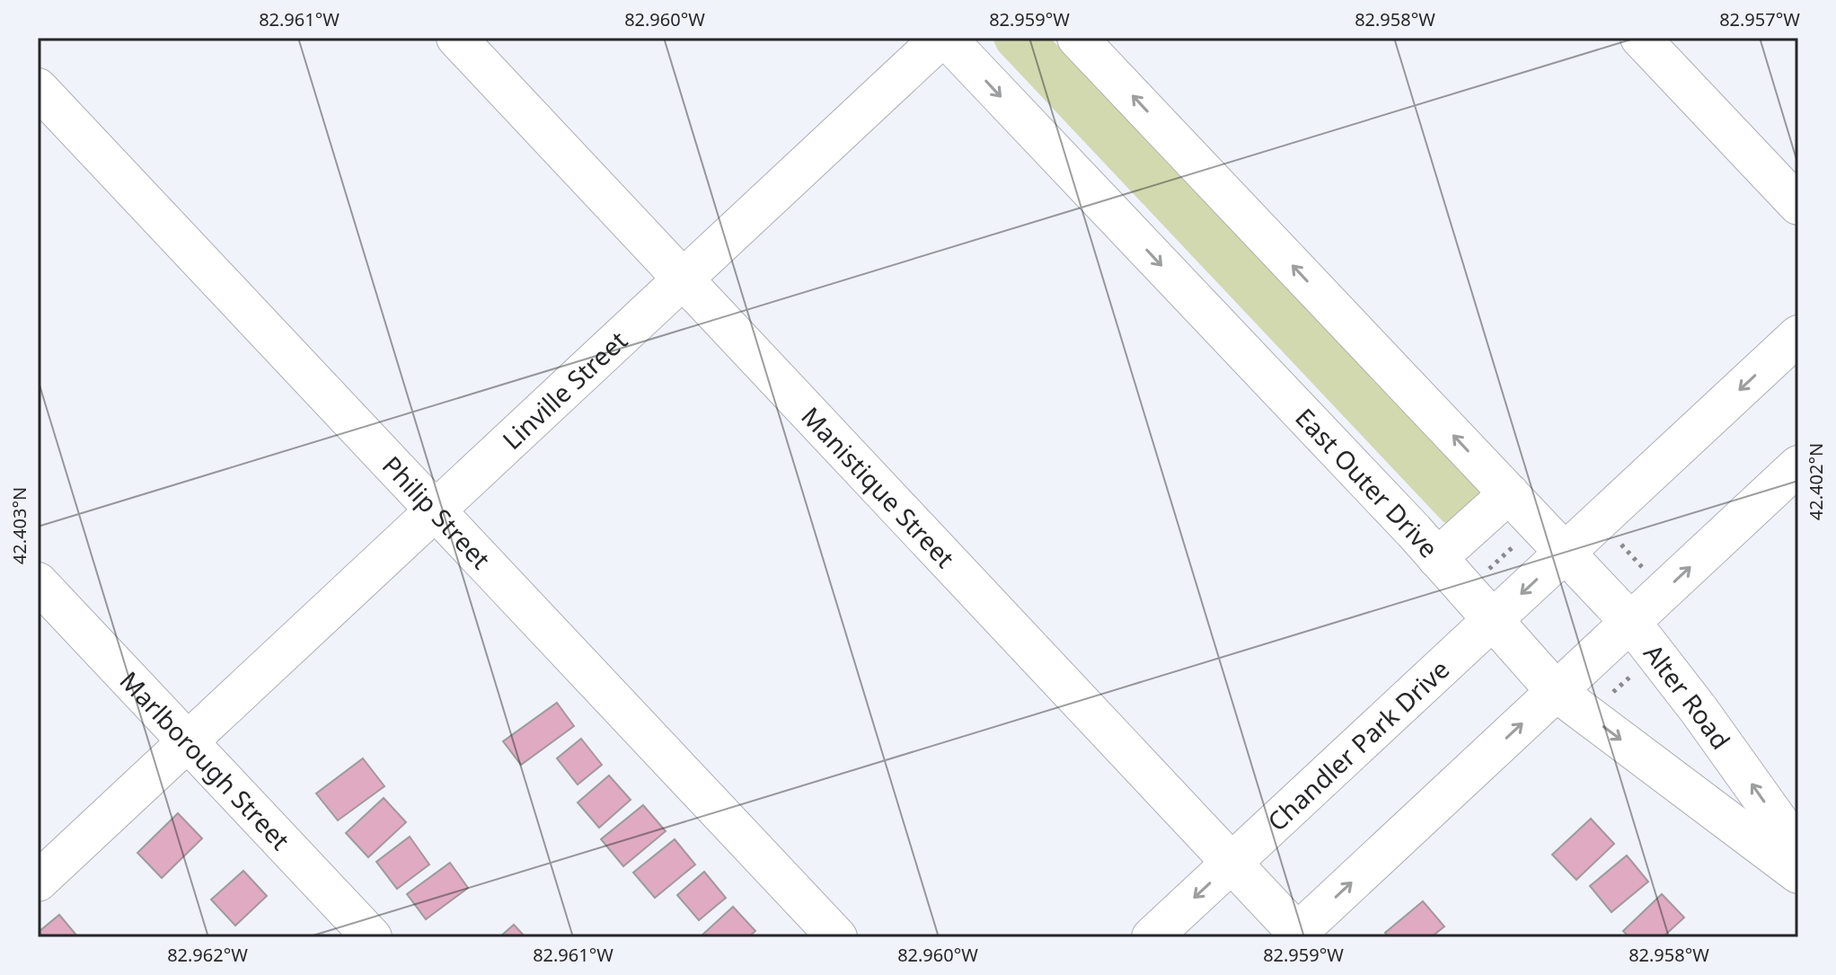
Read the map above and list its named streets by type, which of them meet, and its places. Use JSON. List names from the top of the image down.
{
  "streets": {
    "street": [
      "Linville Street",
      "East Outer Drive",
      "Manistique Street",
      "Philip Street",
      "Alter Road",
      "Chandler Park Drive",
      "Marlborough Street"
    ]
  },
  "crossings": [
    ["Linville Street", "East Outer Drive"],
    ["Linville Street", "Manistique Street"],
    ["Linville Street", "Philip Street"],
    ["Linville Street", "Marlborough Street"],
    ["East Outer Drive", "Chandler Park Drive"],
    ["Manistique Street", "Chandler Park Drive"],
    ["Alter Road", "Chandler Park Drive"]
  ],
  "coordinates": [
    "82.961°W",
    "82.960°W",
    "82.959°W",
    "82.958°W",
    "82.957°W",
    "42.402°N",
    "42.403°N",
    "82.962°W"
  ]
}
